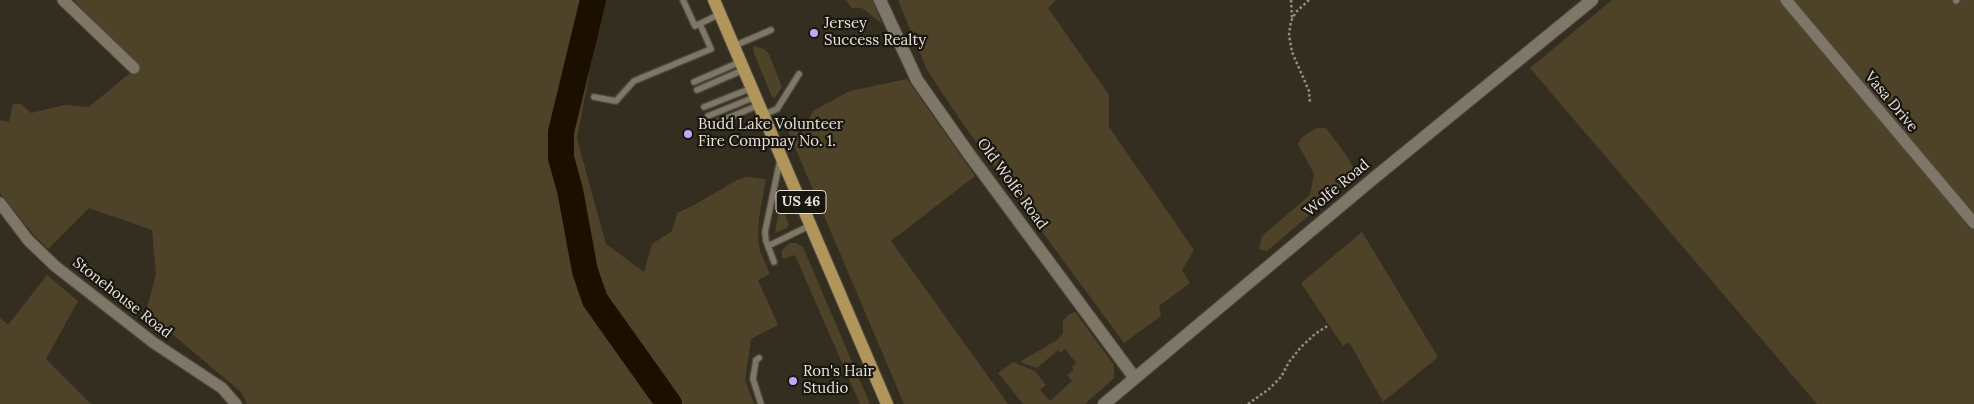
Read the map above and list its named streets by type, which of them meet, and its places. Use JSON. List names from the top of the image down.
{
  "streets": {
    "main road": ["Old Wolfe Road", "Wolfe Road", "US 46"],
    "street": ["Vasa Drive", "Stonehouse Road"]
  },
  "crossings": [
    ["Old Wolfe Road", "Wolfe Road"]
  ],
  "places": ["Jersey Success Realty", "Budd Lake Volunteer Fire Compnay No. 1.", "Ron's Hair Studio"]
}
